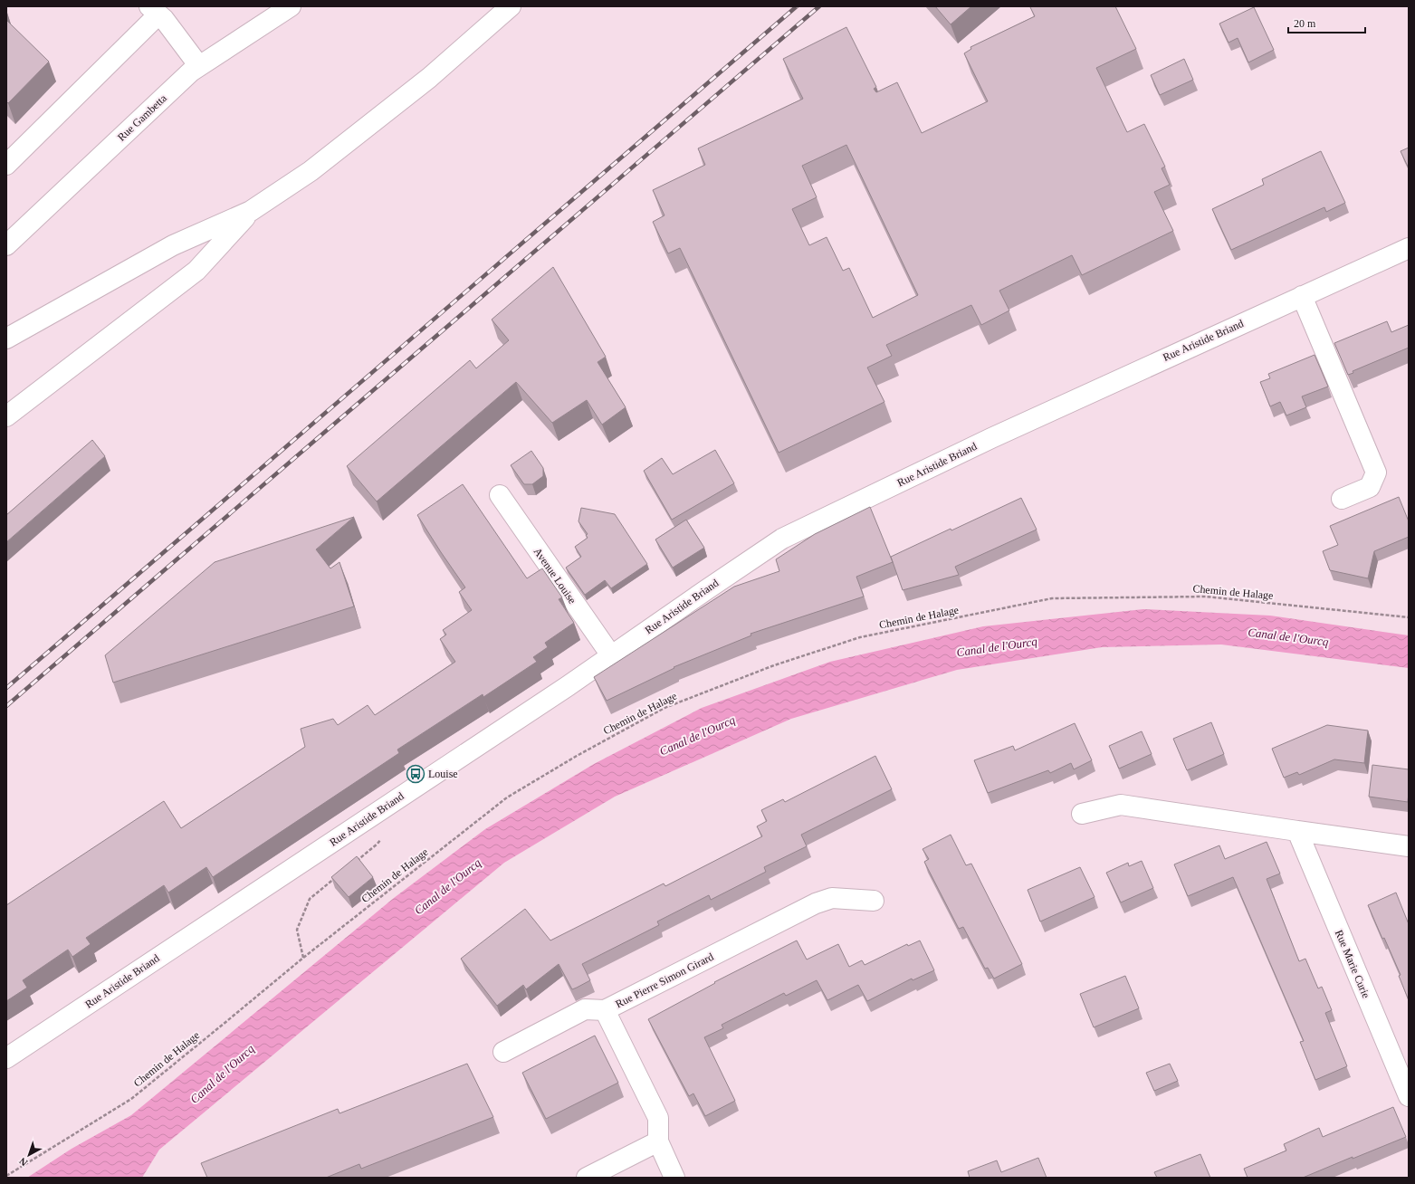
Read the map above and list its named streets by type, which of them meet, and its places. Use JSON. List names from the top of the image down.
{
  "streets": {
    "street": [
      "Rue Gambetta",
      "Rue Aristide Briand",
      "Avenue Louise",
      "Rue Marie Curie",
      "Rue Pierre Simon Girard"
    ],
    "path": ["Chemin de Halage"]
  },
  "crossings": [
    ["Rue Aristide Briand", "Avenue Louise"]
  ],
  "water": ["Canal de l'Ourcq"],
  "places": {
    "bus stop": ["Louise"]
  },
  "scale_bar": "20 m",
  "north": "bottom left"
}
